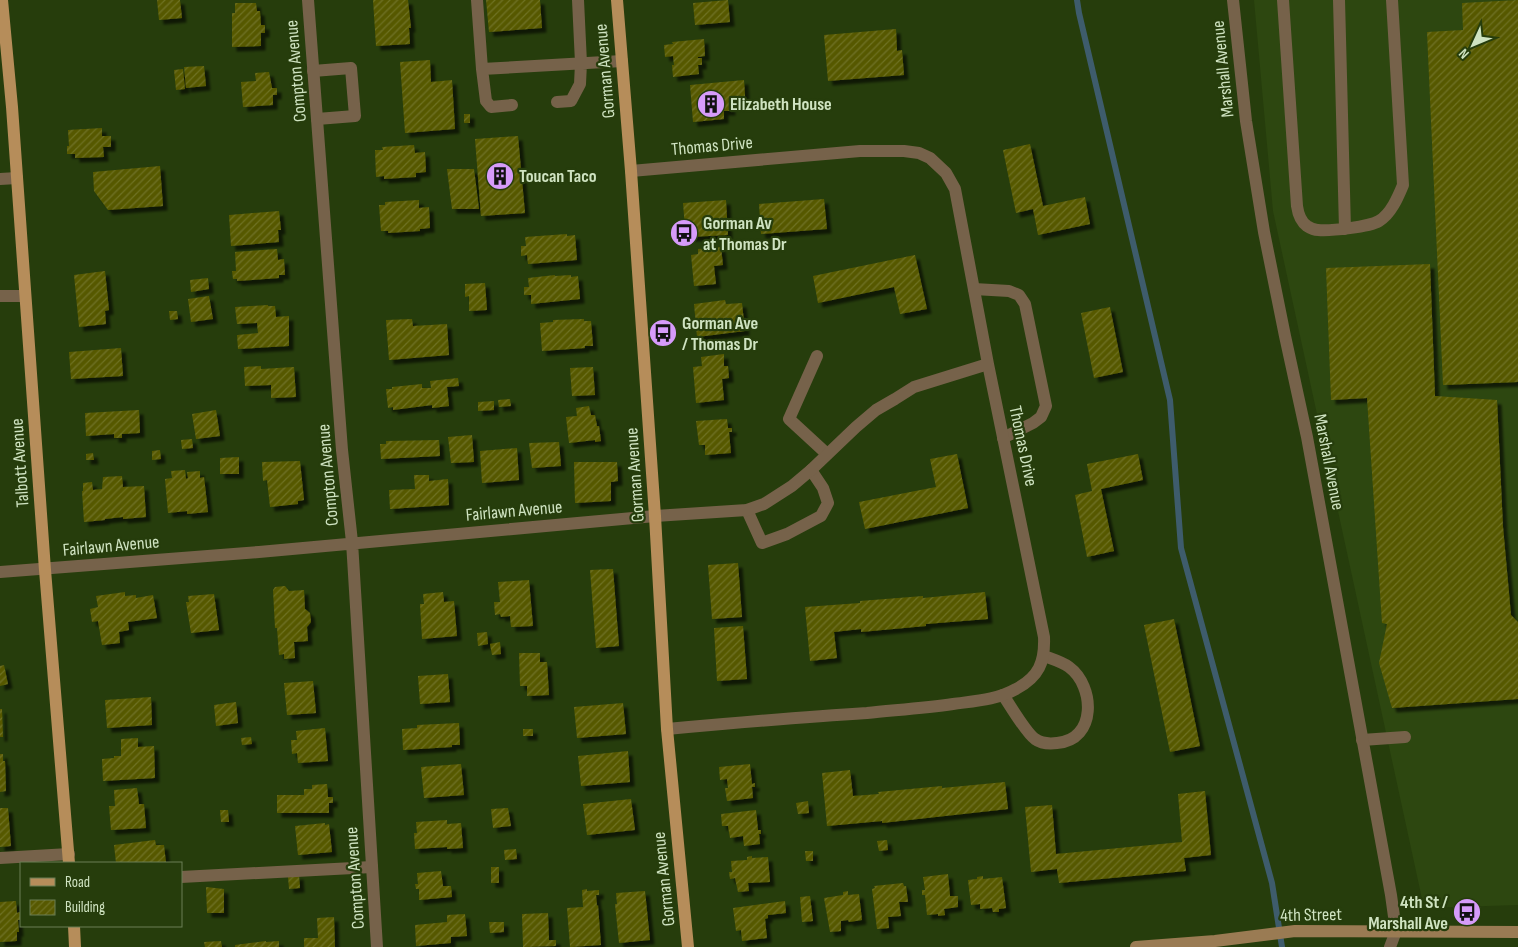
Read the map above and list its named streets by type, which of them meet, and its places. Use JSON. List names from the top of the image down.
{
  "streets": {
    "main road": ["Gorman Avenue", "Talbott Avenue"],
    "street": [
      "Marshall Avenue",
      "Compton Avenue",
      "Thomas Drive",
      "Fairlawn Avenue",
      "4th Street"
    ]
  },
  "crossings": [
    ["Marshall Avenue", "4th Street"],
    ["Compton Avenue", "Fairlawn Avenue"],
    ["Gorman Avenue", "Thomas Drive"],
    ["Gorman Avenue", "Fairlawn Avenue"],
    ["Thomas Drive", "Fairlawn Avenue"],
    ["Talbott Avenue", "Fairlawn Avenue"]
  ],
  "places": {
    "building": ["Elizabeth House", "Toucan Taco"],
    "bus stop": ["Gorman Av at Thomas Dr", "Gorman Ave / Thomas Dr", "4th St / Marshall Ave"]
  },
  "legend": ["Road", "Building"],
  "north": "bottom left"
}
